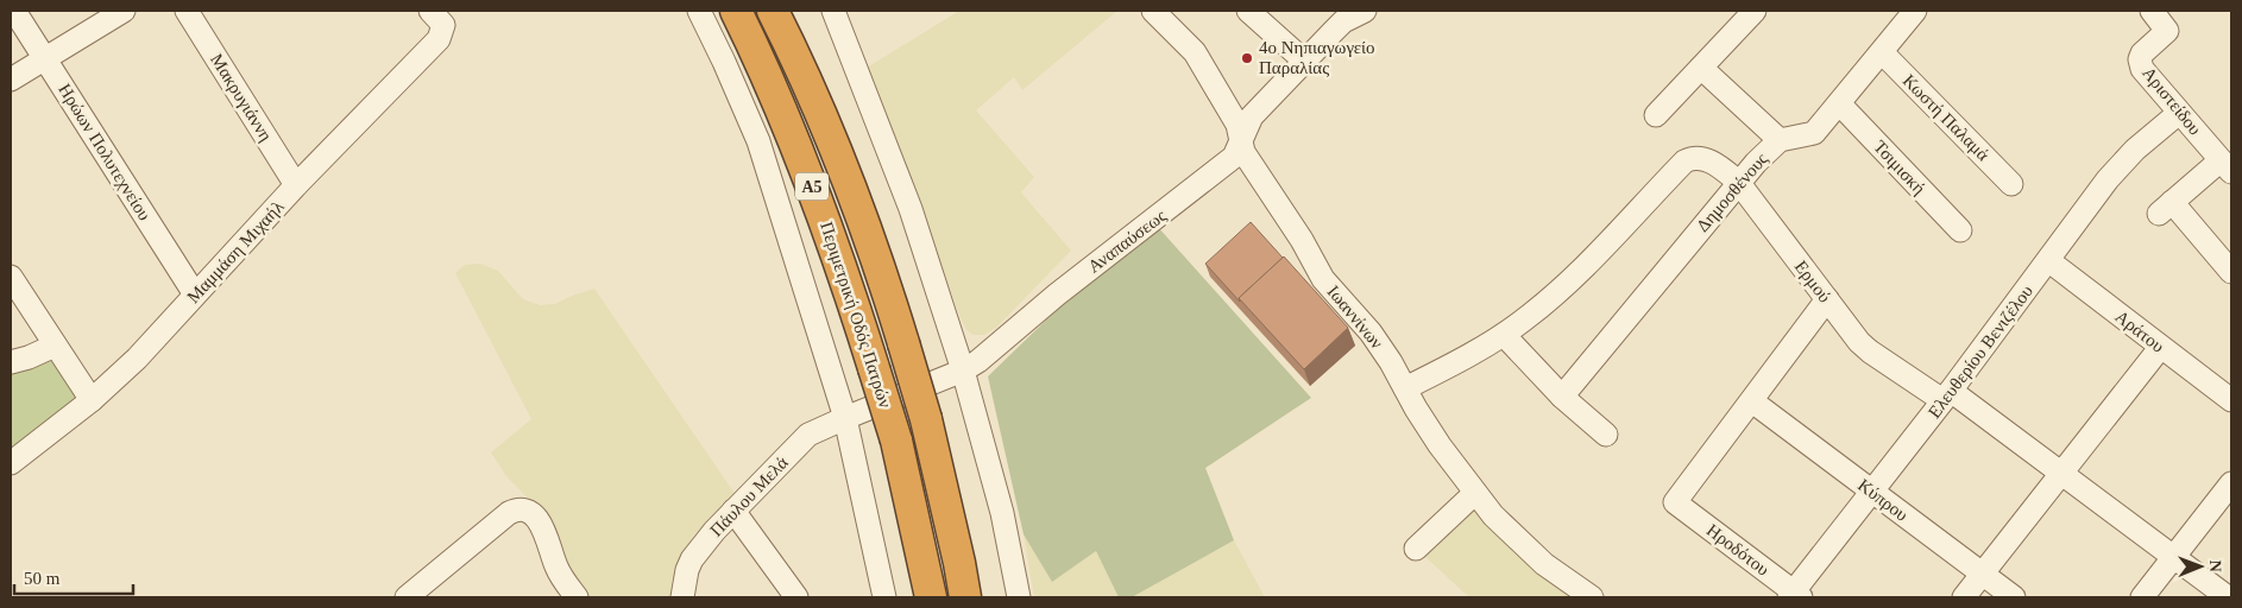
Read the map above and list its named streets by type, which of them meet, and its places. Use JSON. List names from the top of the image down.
{
  "streets": {
    "highway": ["Α5", "Περιμετρική Οδός Πατρών"],
    "street": [
      "Μακρυγιάννη",
      "Αριστείδου",
      "Κωστή Παλαμά",
      "Ηρώων Πολυτεχνείου",
      "Τσιμισκή",
      "Δημοσθένους",
      "Αναπαύσεως",
      "Μαμμάση Μιχαήλ",
      "Ερμού",
      "Ιωαννίνων",
      "Αράτου",
      "Ελευθερίου Βενιζέλου",
      "Πάυλου Μελά",
      "Κύπρου",
      "Ηροδότου"
    ]
  },
  "crossings": [
    ["Μακρυγιάννη", "Μαμμάση Μιχαήλ"],
    ["Αριστείδου", "Ελευθερίου Βενιζέλου"],
    ["Κωστή Παλαμά", "Δημοσθένους"],
    ["Ηρώων Πολυτεχνείου", "Μαμμάση Μιχαήλ"],
    ["Τσιμισκή", "Δημοσθένους"],
    ["Δημοσθένους", "Ερμού"],
    ["Αναπαύσεως", "Ιωαννίνων"],
    ["Αναπαύσεως", "Πάυλου Μελά"],
    ["Ερμού", "Ελευθερίου Βενιζέλου"],
    ["Αράτου", "Ελευθερίου Βενιζέλου"],
    ["Ελευθερίου Βενιζέλου", "Κύπρου"],
    ["Ελευθερίου Βενιζέλου", "Ηροδότου"],
    ["Κύπρου", "Ηροδότου"]
  ],
  "places": ["4o Νηπιαγωγείο Παραλίας"],
  "scale_bar": "50 m",
  "north": "right"
}
